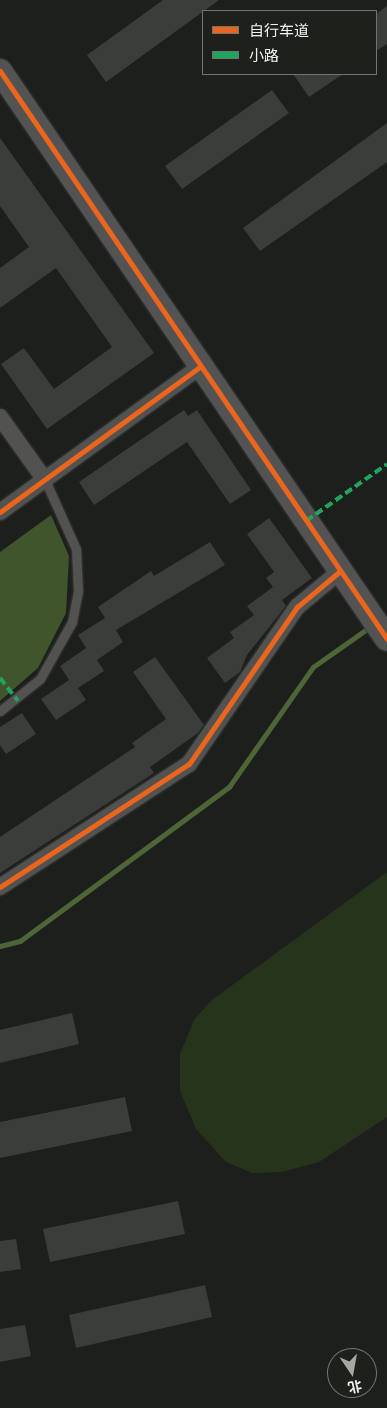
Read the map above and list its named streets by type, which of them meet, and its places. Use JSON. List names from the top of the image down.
{
  "legend": ["自行车道", "小路"],
  "north": "bottom"
}
